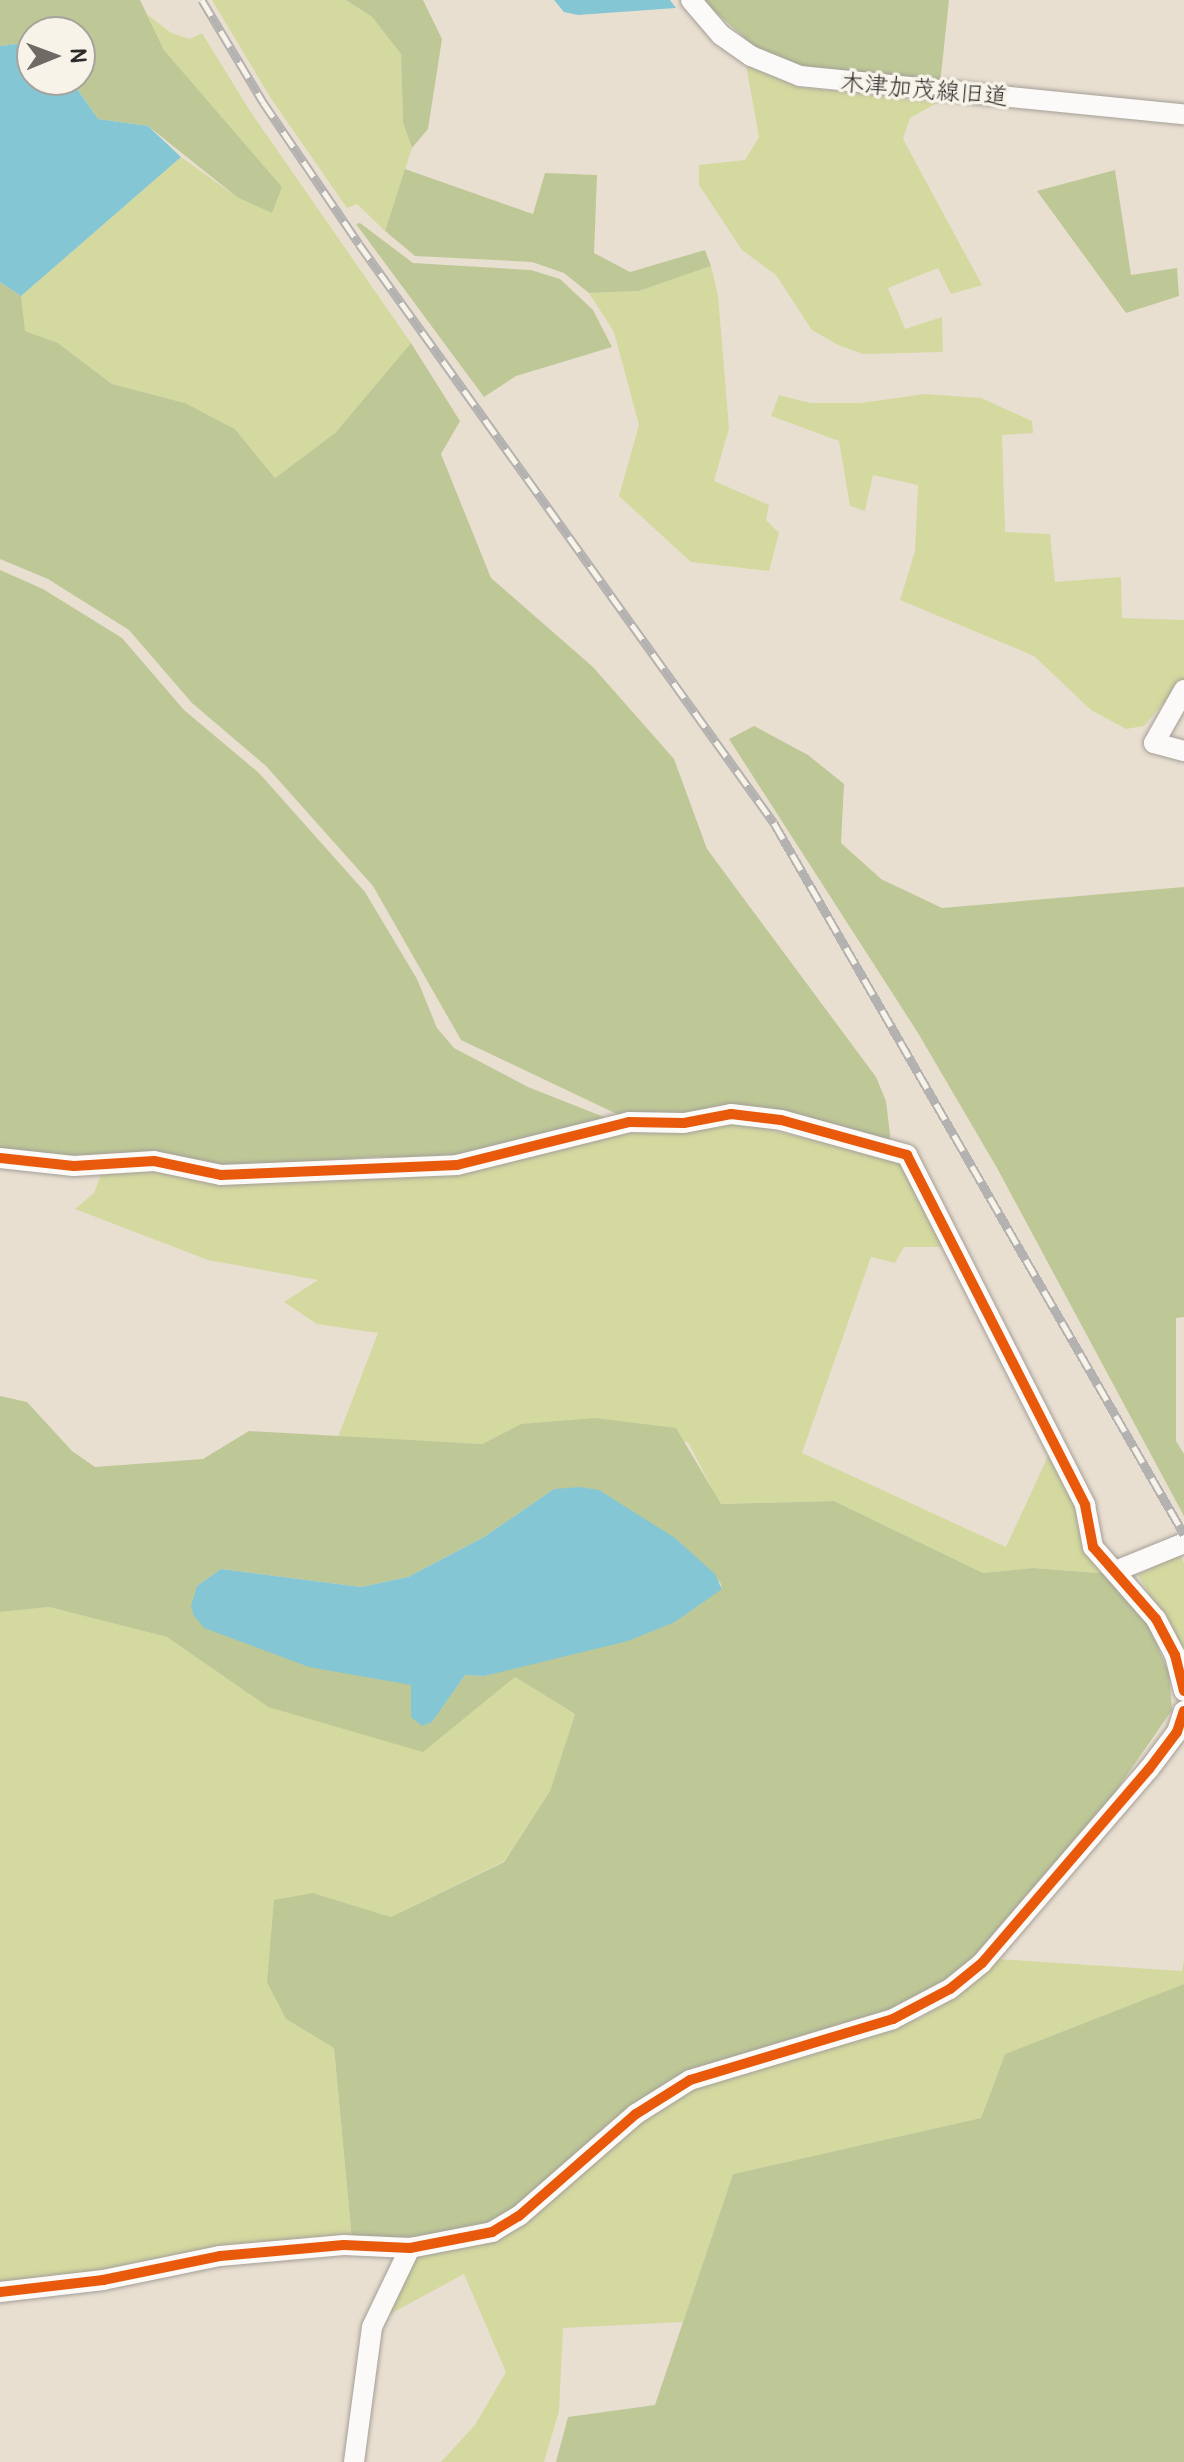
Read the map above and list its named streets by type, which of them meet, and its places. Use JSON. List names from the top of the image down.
{
  "streets": {
    "street": ["木津加茂線旧道"]
  },
  "north": "right"
}
